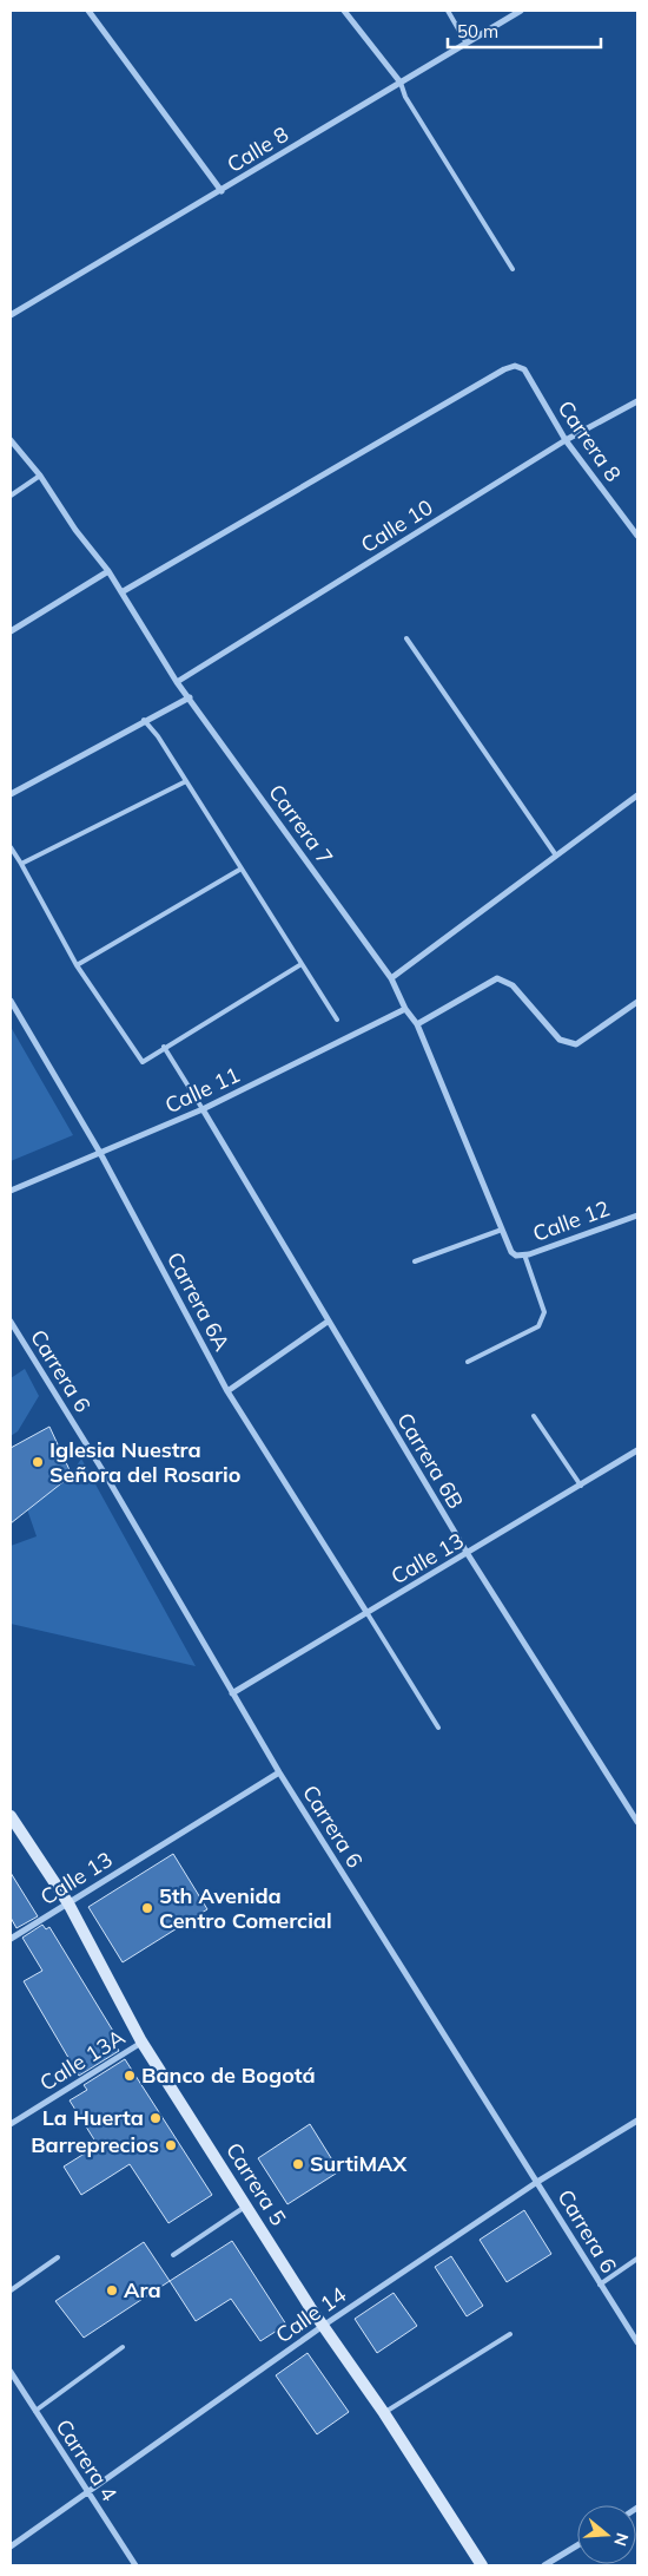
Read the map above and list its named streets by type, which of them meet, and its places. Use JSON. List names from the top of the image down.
{
  "streets": {
    "main road": ["Carrera 5"],
    "street": [
      "Calle 8",
      "Carrera 8",
      "Calle 10",
      "Carrera 7",
      "Calle 11",
      "Calle 12",
      "Carrera 6A",
      "Carrera 6",
      "Carrera 6B",
      "Calle 13",
      "Calle 13A",
      "Calle 14",
      "Carrera 4"
    ]
  },
  "crossings": [
    ["Carrera 8", "Calle 10"],
    ["Carrera 8", "Carrera 7"],
    ["Calle 10", "Carrera 7"],
    ["Carrera 7", "Calle 11"],
    ["Carrera 7", "Calle 12"],
    ["Calle 11", "Carrera 6A"],
    ["Calle 11", "Carrera 6B"],
    ["Carrera 6A", "Calle 13"],
    ["Carrera 6", "Calle 13"],
    ["Carrera 6", "Calle 14"],
    ["Carrera 6B", "Calle 13"],
    ["Calle 13", "Carrera 5"],
    ["Calle 13A", "Carrera 5"],
    ["Carrera 5", "Calle 14"],
    ["Calle 14", "Carrera 4"]
  ],
  "places": [
    "Iglesia Nuestra Señora del Rosario",
    "5th Avenida Centro Comercial",
    "Banco de Bogotá",
    "La Huerta",
    "Barreprecios",
    "SurtiMAX",
    "Ara"
  ],
  "scale_bar": "50 m",
  "north": "right"
}
